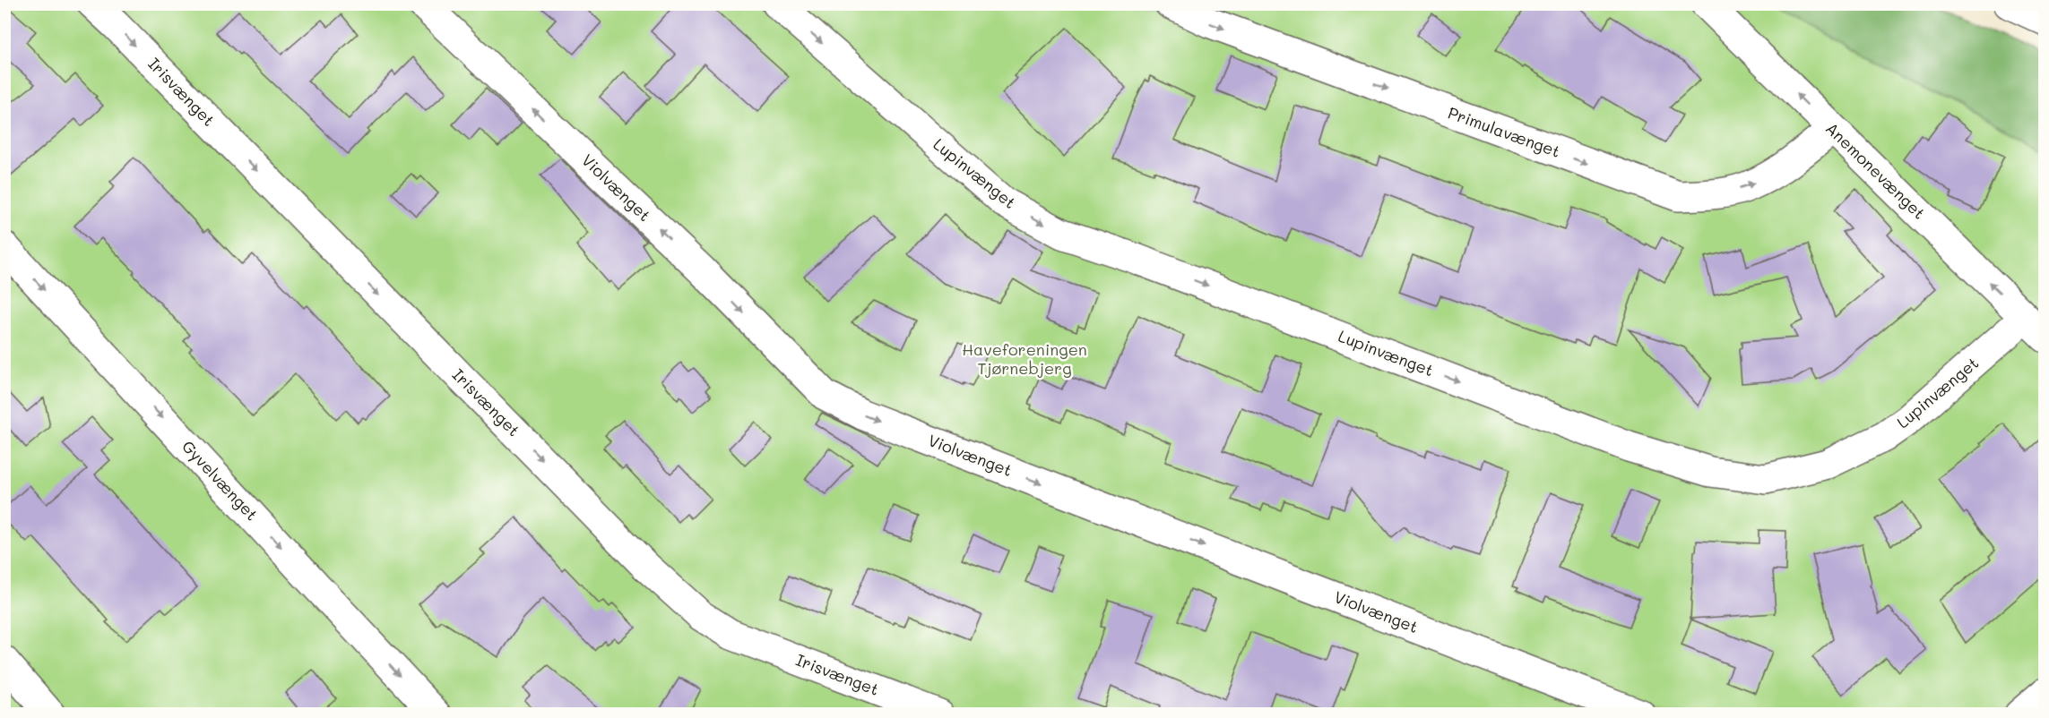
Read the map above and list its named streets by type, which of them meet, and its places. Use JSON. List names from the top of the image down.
{
  "streets": {
    "street": [
      "Irisvænget",
      "Primulavænget",
      "Anemonevænget",
      "Lupinvænget",
      "Violvænget",
      "Gyvelvænget"
    ]
  },
  "crossings": [
    ["Primulavænget", "Anemonevænget"],
    ["Anemonevænget", "Lupinvænget"]
  ],
  "one_way": [
    "Irisvænget",
    "Primulavænget",
    "Anemonevænget",
    "Lupinvænget",
    "Gyvelvænget"
  ],
  "parks": ["Haveforeningen Tjørnebjerg"]
}
